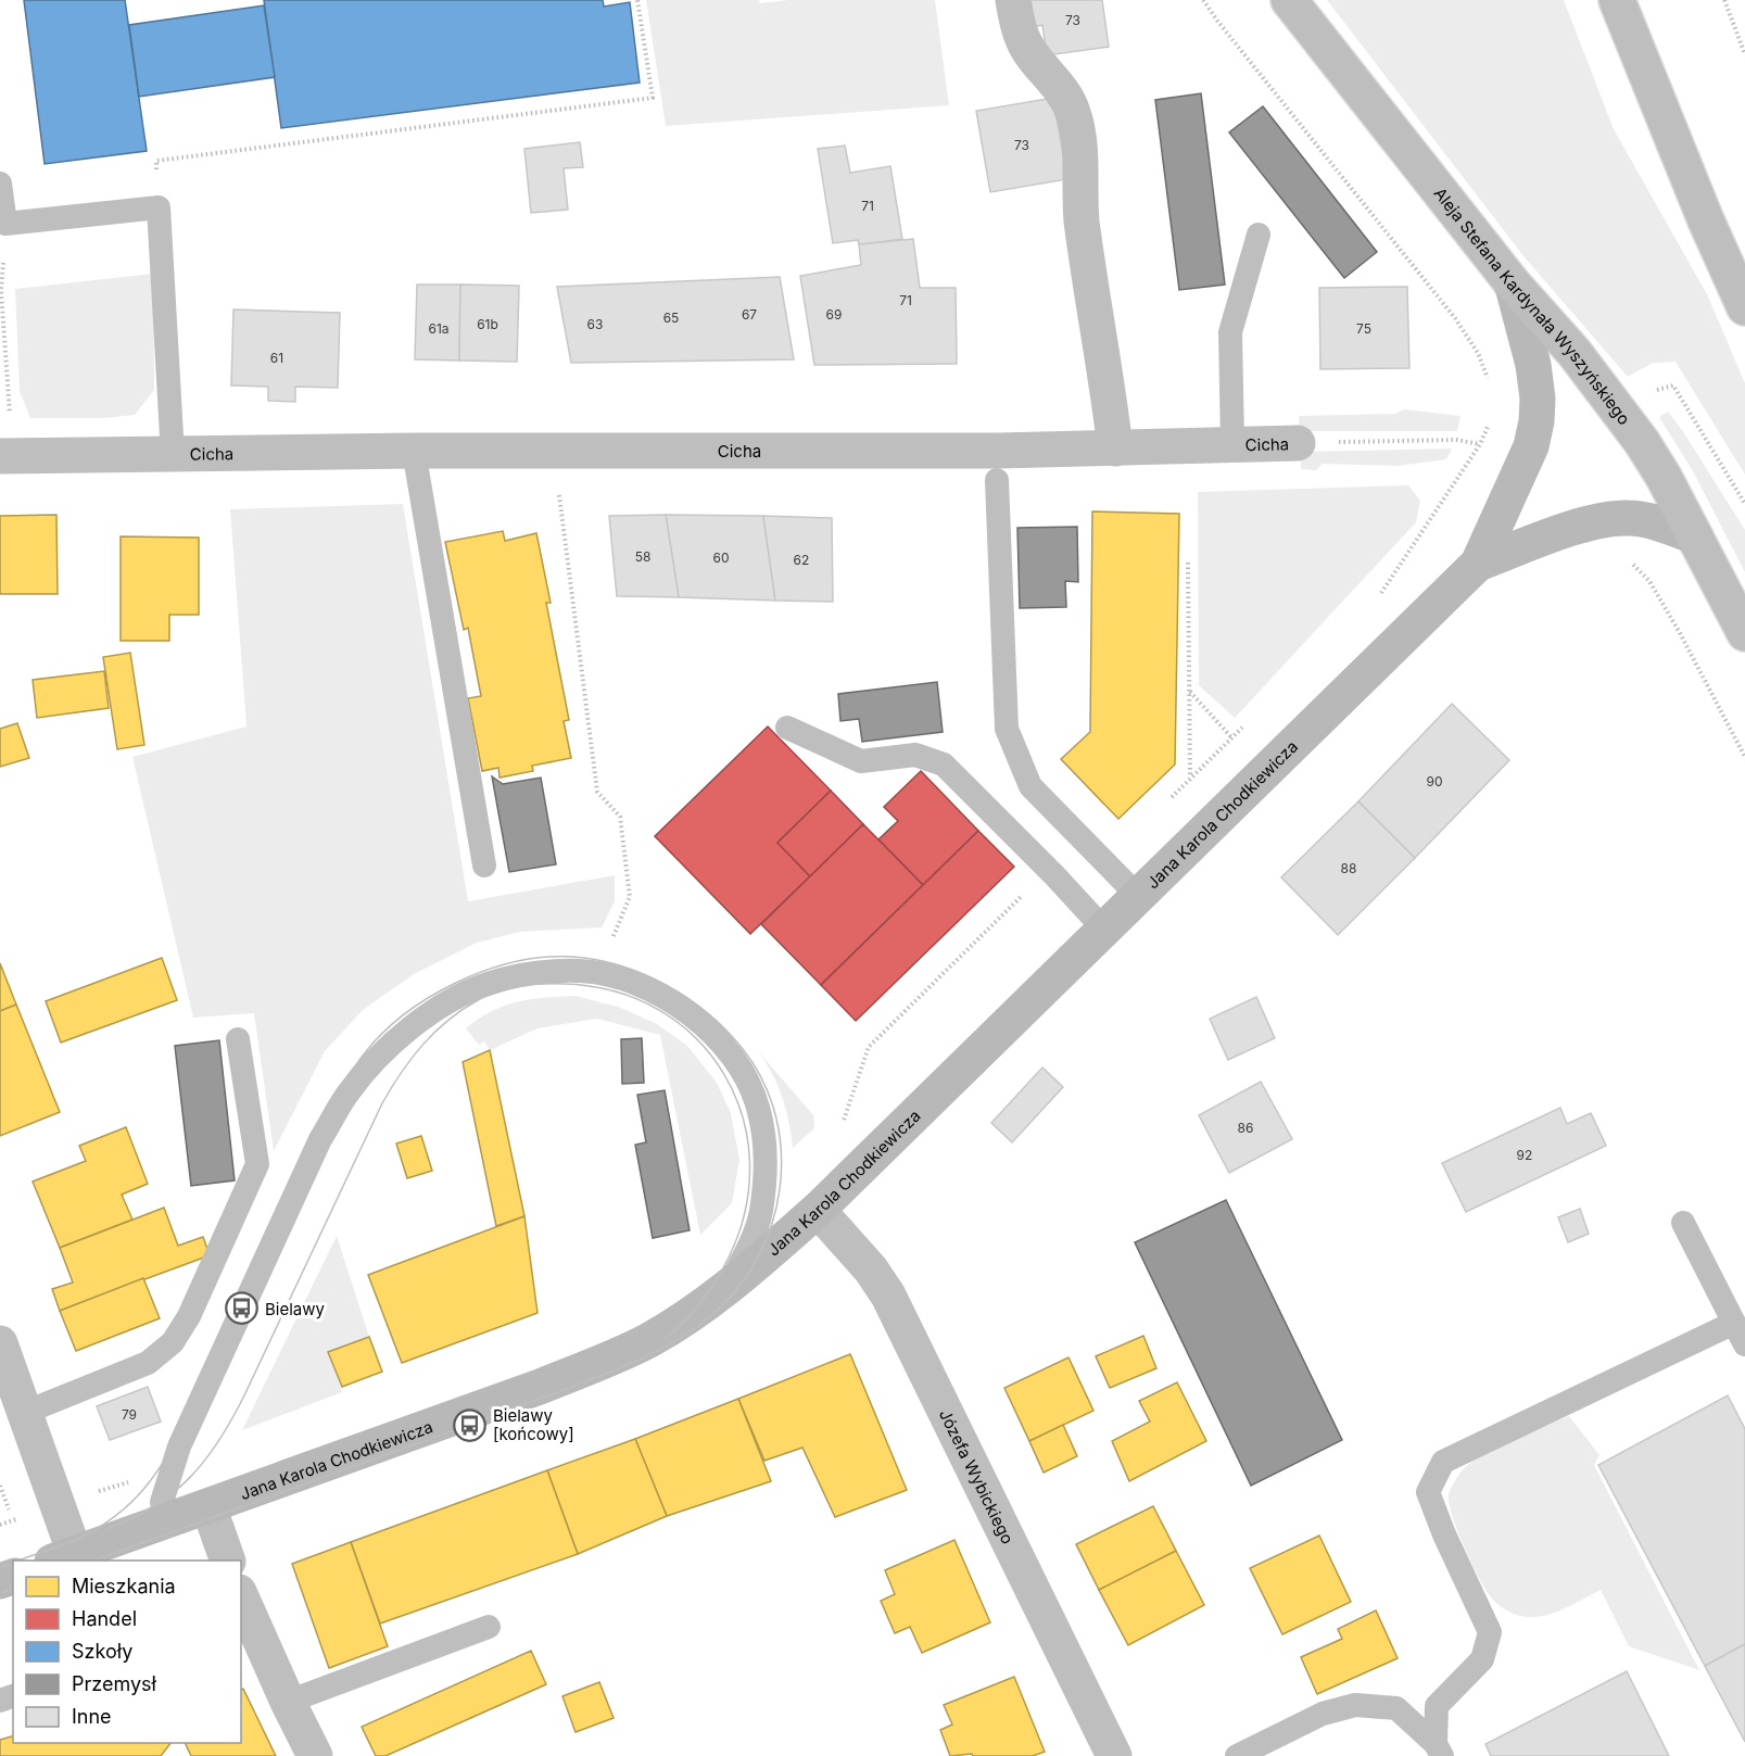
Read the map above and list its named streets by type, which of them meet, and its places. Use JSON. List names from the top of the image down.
{
  "streets": {
    "street": [
      "Aleja Stefana Kardynała Wyszyńskiego",
      "Cicha",
      "Jana Karola Chodkiewicza",
      "Józefa Wybickiego"
    ]
  },
  "crossings": [
    ["Aleja Stefana Kardynała Wyszyńskiego", "Jana Karola Chodkiewicza"],
    ["Jana Karola Chodkiewicza", "Józefa Wybickiego"]
  ],
  "places": {
    "bus stop": ["Bielawy", "Bielawy [końcowy]"]
  },
  "house_numbers": [
    "73",
    "73",
    "71",
    "71",
    "67",
    "69",
    "65",
    "61b",
    "63",
    "61a",
    "75",
    "61",
    "58",
    "60",
    "62",
    "90",
    "88",
    "86",
    "92",
    "79"
  ],
  "legend": [
    "Mieszkania",
    "Handel",
    "Szkoły",
    "Przemysł",
    "Inne"
  ]
}
